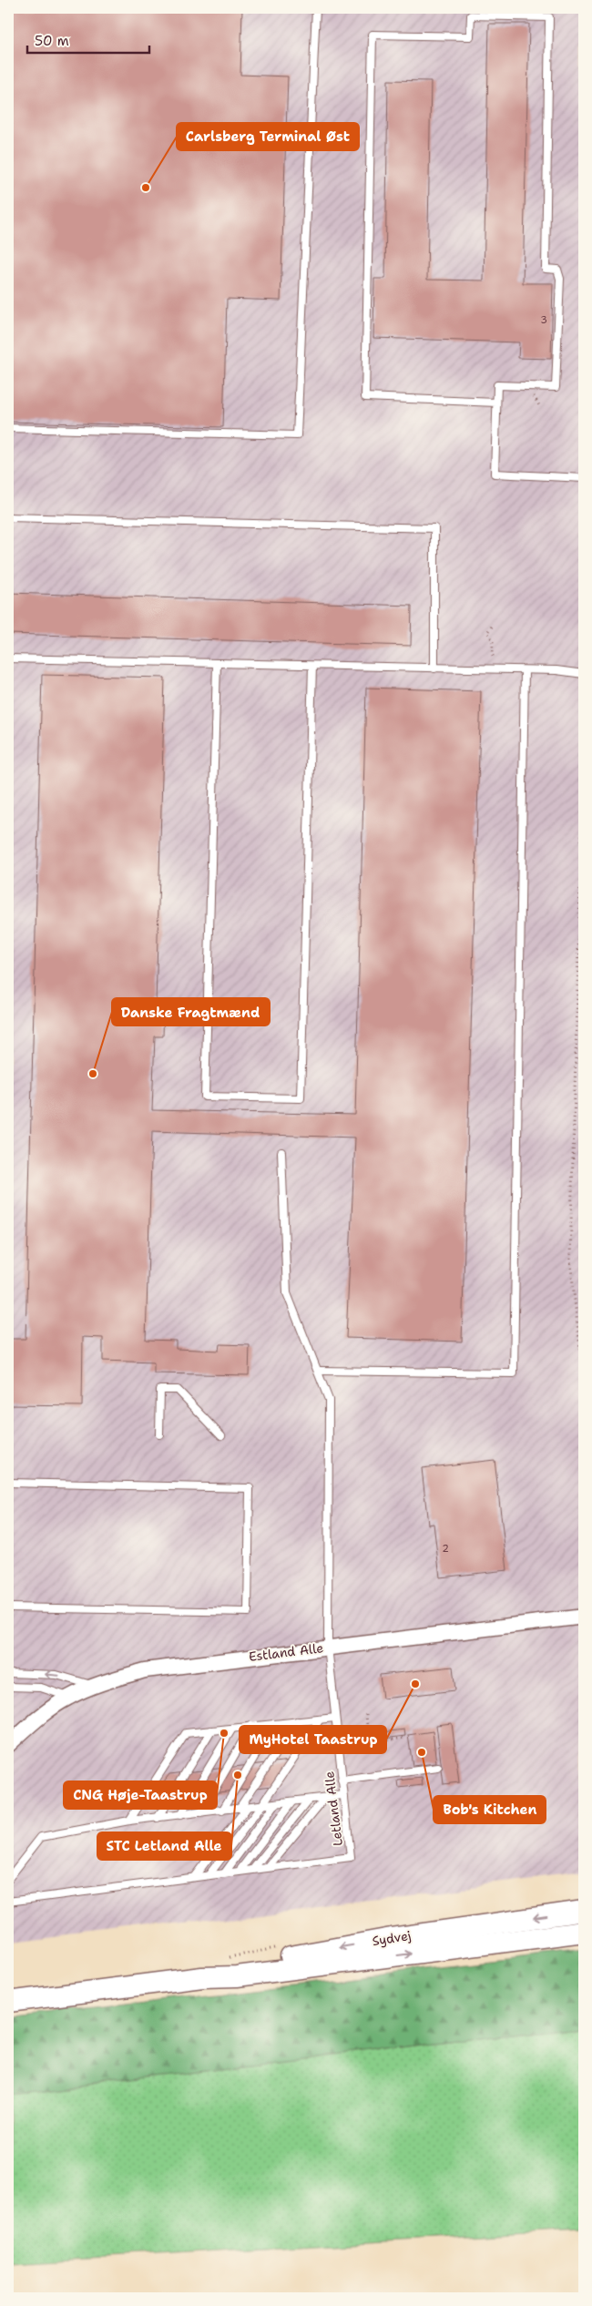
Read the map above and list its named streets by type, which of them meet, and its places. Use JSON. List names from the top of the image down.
{
  "streets": {
    "main road": ["Sydvej"],
    "street": ["Estland Alle"],
    "lane": ["Letland Alle"]
  },
  "crossings": [
    ["Estland Alle", "Letland Alle"]
  ],
  "places": [
    "Carlsberg Terminal Øst",
    "Danske Fragtmænd",
    "MyHotel Taastrup",
    "CNG Høje-Taastrup",
    "Bob's Kitchen",
    "STC Letland Alle"
  ],
  "house_numbers": ["3", "2"],
  "scale_bar": "50 m"
}
